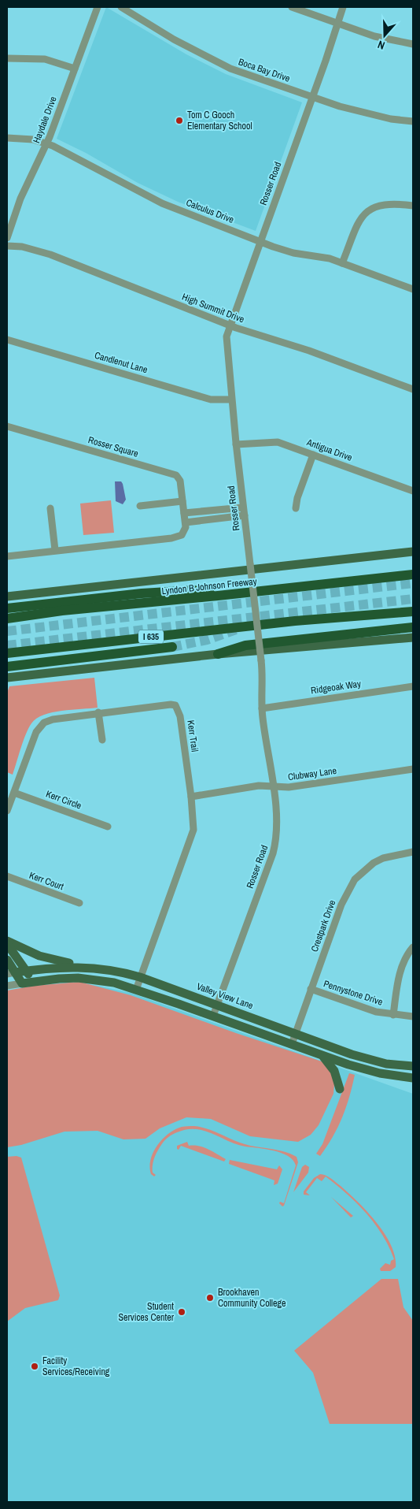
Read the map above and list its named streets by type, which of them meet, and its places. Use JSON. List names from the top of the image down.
{
  "streets": {
    "highway": ["Lyndon B Johnson Freeway", "I 635"],
    "main road": ["Valley View Lane"],
    "street": [
      "Boca Bay Drive",
      "Haydale Drive",
      "Rosser Road",
      "Calculus Drive",
      "High Summit Drive",
      "Candlenut Lane",
      "Rosser Square",
      "Antigua Drive",
      "Ridgeoak Way",
      "Kerr Trail",
      "Clubway Lane",
      "Kerr Circle",
      "Kerr Court",
      "Crestpark Drive",
      "Pennystone Drive"
    ]
  },
  "crossings": [
    ["Boca Bay Drive", "Rosser Road"],
    ["Haydale Drive", "Calculus Drive"],
    ["Rosser Road", "Calculus Drive"],
    ["Rosser Road", "High Summit Drive"],
    ["Rosser Road", "Candlenut Lane"],
    ["Rosser Road", "Antigua Drive"],
    ["Rosser Road", "Ridgeoak Way"],
    ["Rosser Road", "Clubway Lane"],
    ["Rosser Road", "Valley View Lane"],
    ["Kerr Trail", "Clubway Lane"],
    ["Kerr Trail", "Kerr Circle"],
    ["Kerr Trail", "Valley View Lane"],
    ["Crestpark Drive", "Pennystone Drive"],
    ["Crestpark Drive", "Valley View Lane"]
  ],
  "places": [
    "Tom C Gooch Elementary School",
    "Brookhaven Community College",
    "Student Services Center",
    "Facility Services/Receiving"
  ],
  "north": "bottom"
}
